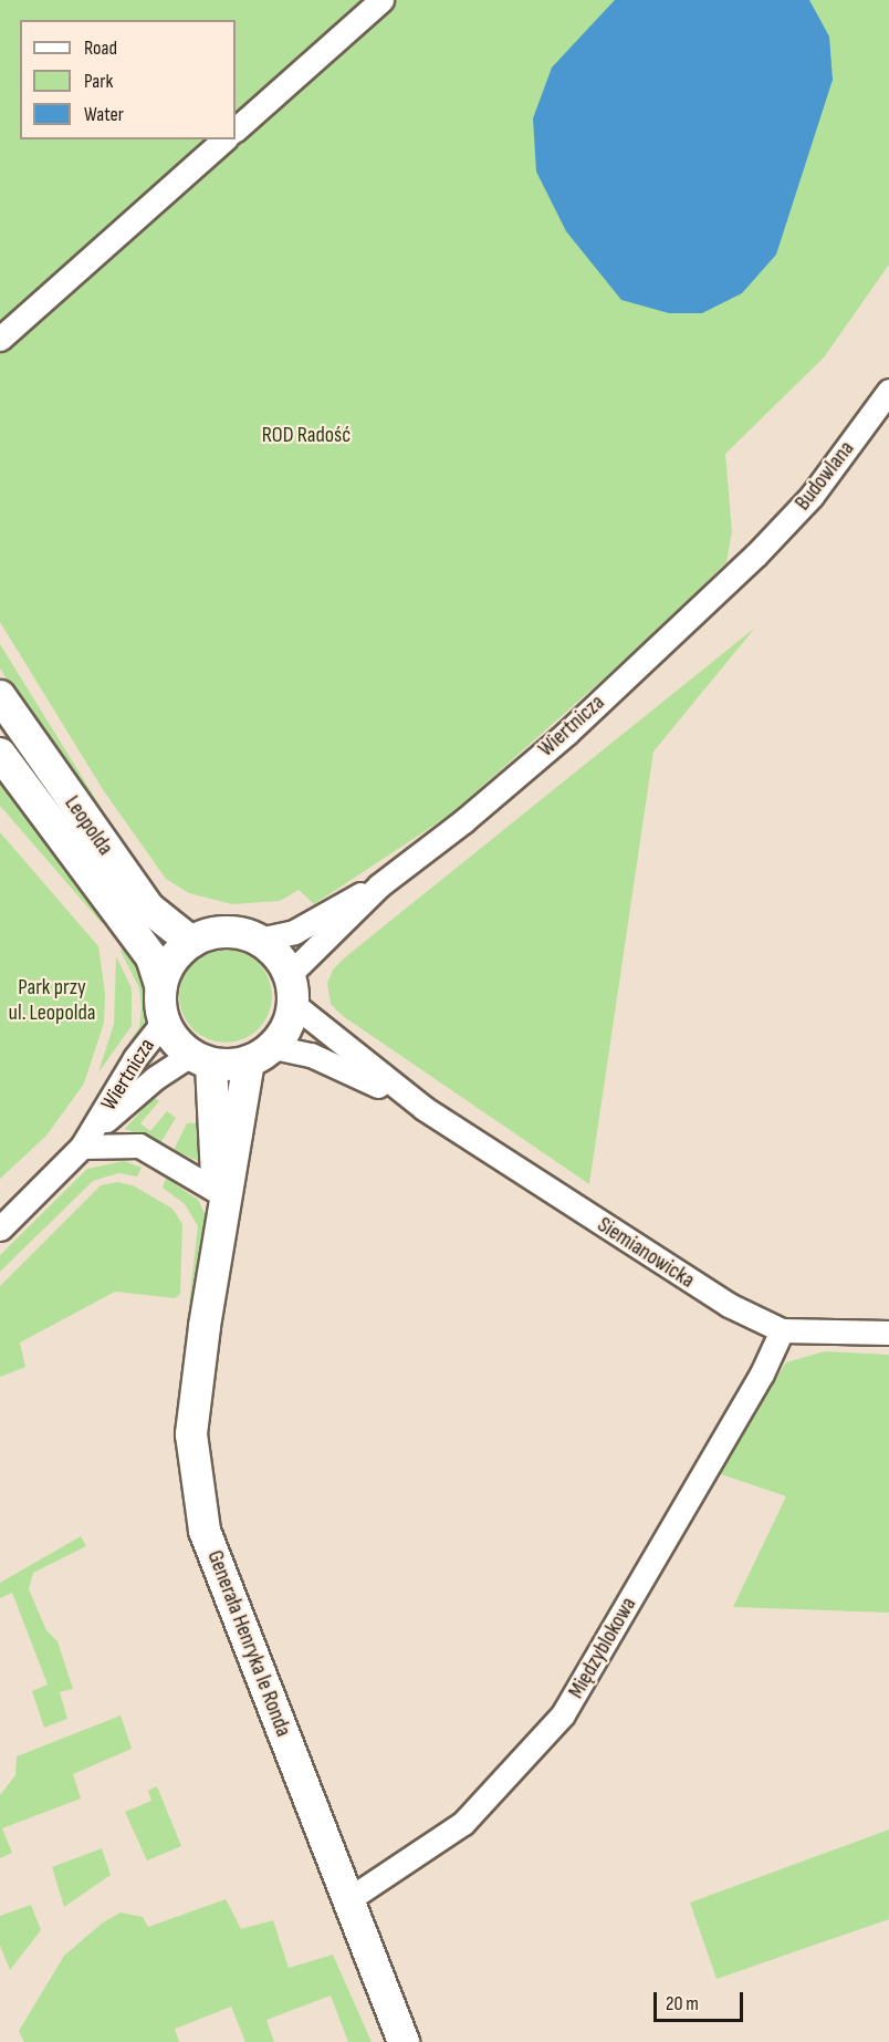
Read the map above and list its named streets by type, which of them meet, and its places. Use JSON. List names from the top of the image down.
{
  "streets": {
    "street": [
      "Budowlana",
      "Wiertnicza",
      "Leopolda",
      "Siemianowicka",
      "Generała Henryka le Ronda",
      "Międzyblokowa"
    ]
  },
  "crossings": [
    ["Budowlana", "Wiertnicza"],
    ["Wiertnicza", "Leopolda"],
    ["Wiertnicza", "Siemianowicka"],
    ["Wiertnicza", "Generała Henryka le Ronda"],
    ["Leopolda", "Siemianowicka"],
    ["Leopolda", "Generała Henryka le Ronda"],
    ["Siemianowicka", "Generała Henryka le Ronda"],
    ["Siemianowicka", "Międzyblokowa"],
    ["Generała Henryka le Ronda", "Międzyblokowa"]
  ],
  "parks": ["ROD Radość", "Park przy ul. Leopolda"],
  "legend": ["Road", "Park", "Water"],
  "scale_bar": "20 m"
}
